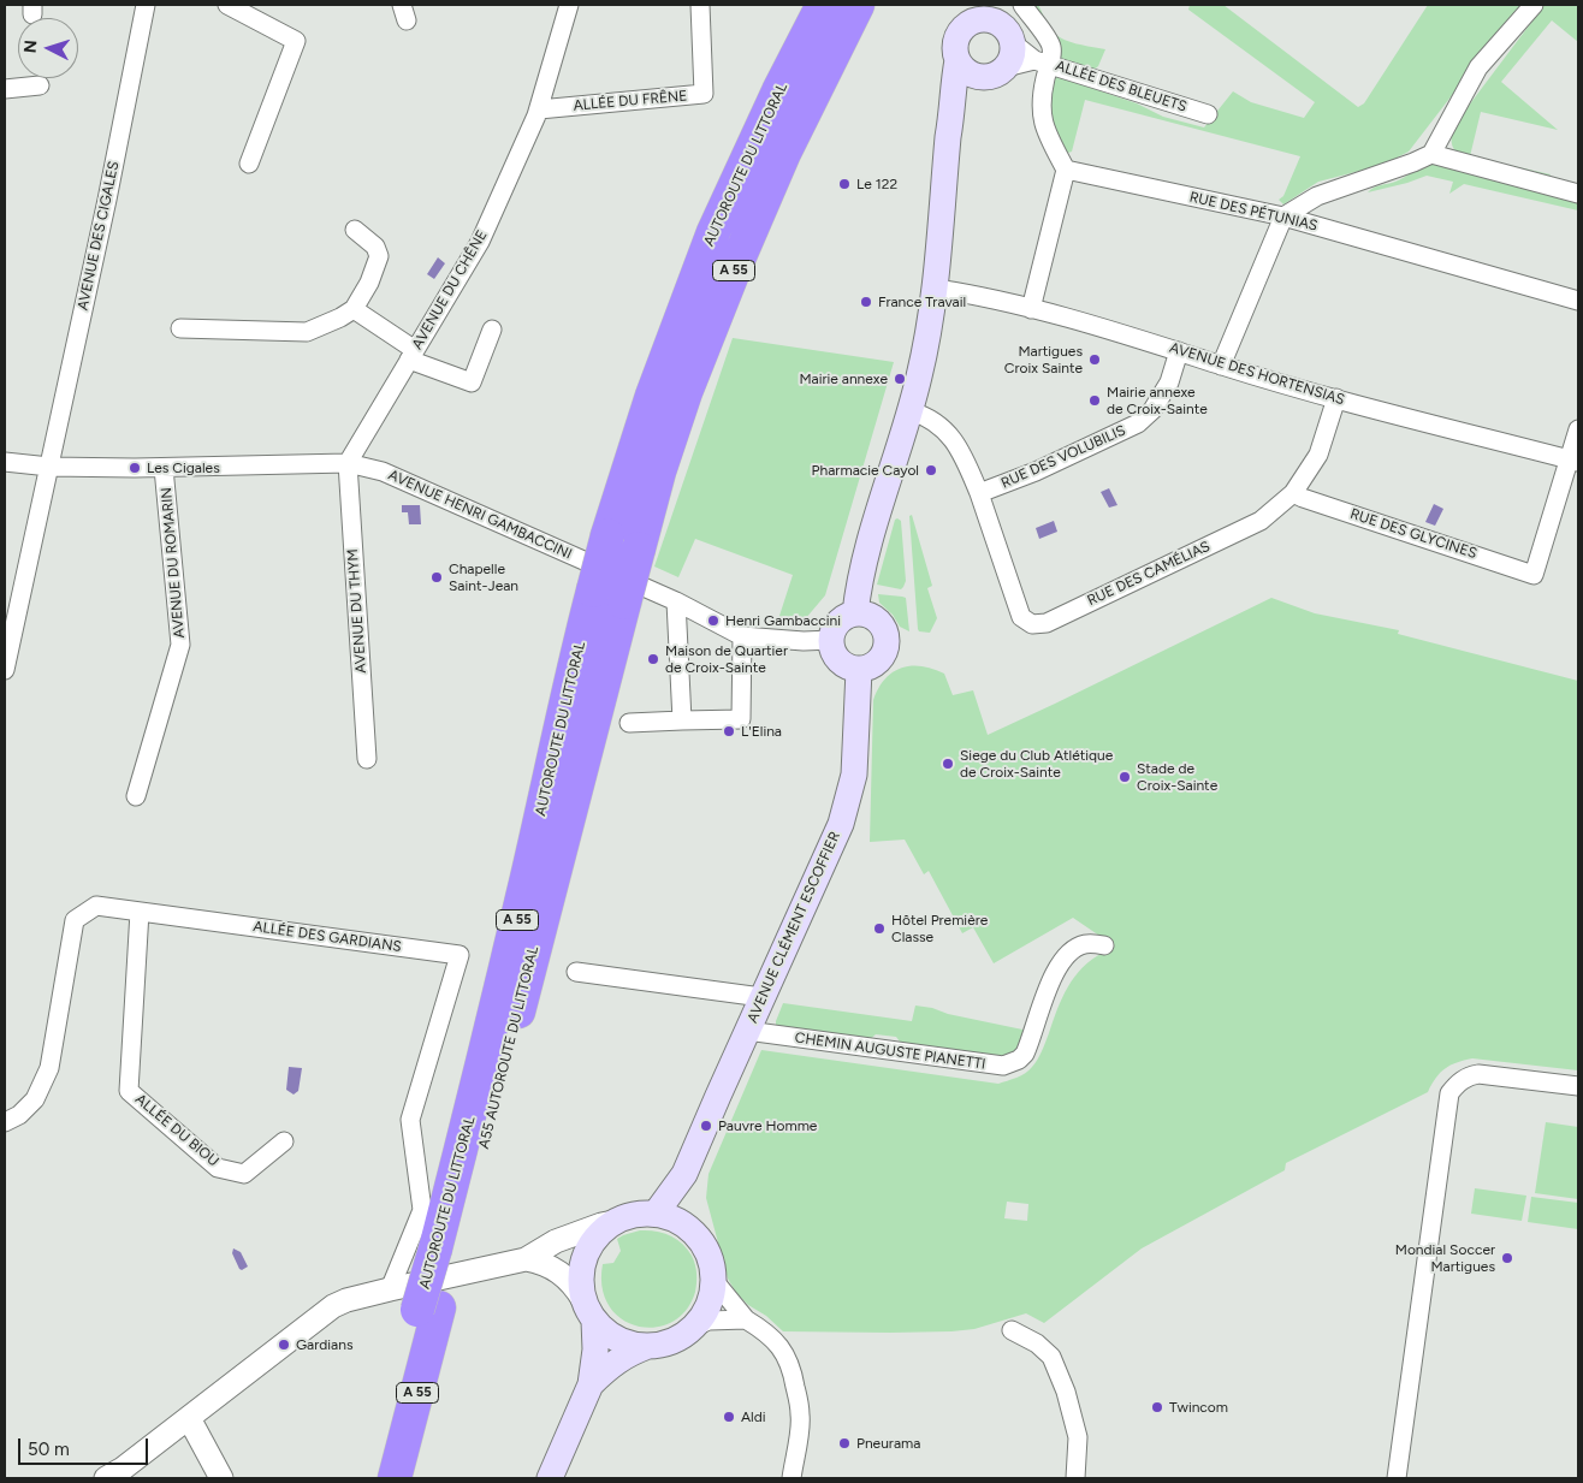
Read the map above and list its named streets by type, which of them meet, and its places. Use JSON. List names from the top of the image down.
{
  "streets": {
    "highway": ["AUTOROUTE DU LITTORAL", "A 55", "A55 AUTOROUTE DU LITTORAL"],
    "main road": ["AVENUE CLÉMENT ESCOFFIER"],
    "street": [
      "ALLÉE DES BLEUETS",
      "ALLÉE DU FRÊNE",
      "RUE DES PÉTUNIAS",
      "AVENUE DES CIGALES",
      "AVENUE DU CHÊNE",
      "AVENUE DES HORTENSIAS",
      "RUE DES VOLUBILIS",
      "AVENUE HENRI GAMBACCINI",
      "RUE DES GLYCINES",
      "AVENUE DU ROMARIN",
      "RUE DES CAMÉLIAS",
      "AVENUE DU THYM",
      "ALLÉE DES GARDIANS",
      "CHEMIN AUGUSTE PIANETTI",
      "ALLÉE DU BIOU"
    ]
  },
  "crossings": [
    ["ALLÉE DU FRÊNE", "AVENUE DU CHÊNE"],
    ["AUTOROUTE DU LITTORAL", "A55 AUTOROUTE DU LITTORAL"],
    ["AVENUE DES CIGALES", "AVENUE HENRI GAMBACCINI"],
    ["AVENUE DU CHÊNE", "AVENUE HENRI GAMBACCINI"],
    ["AVENUE DU CHÊNE", "AVENUE DU THYM"],
    ["AVENUE DES HORTENSIAS", "RUE DES VOLUBILIS"],
    ["AVENUE DES HORTENSIAS", "RUE DES GLYCINES"],
    ["AVENUE DES HORTENSIAS", "RUE DES CAMÉLIAS"],
    ["RUE DES VOLUBILIS", "RUE DES CAMÉLIAS"],
    ["AVENUE HENRI GAMBACCINI", "AVENUE DU ROMARIN"],
    ["AVENUE HENRI GAMBACCINI", "AVENUE DU THYM"],
    ["AVENUE HENRI GAMBACCINI", "AVENUE CLÉMENT ESCOFFIER"],
    ["RUE DES GLYCINES", "RUE DES CAMÉLIAS"],
    ["AVENUE CLÉMENT ESCOFFIER", "CHEMIN AUGUSTE PIANETTI"],
    ["ALLÉE DES GARDIANS", "ALLÉE DU BIOU"]
  ],
  "places": [
    "Le 122",
    "France Travail",
    "Martigues Croix Sainte",
    "Mairie annexe",
    "Mairie annexe de Croix-Sainte",
    "Les Cigales",
    "Pharmacie Cayol",
    "Chapelle Saint-Jean",
    "Henri Gambaccini",
    "Maison de Quartier de Croix-Sainte",
    "L'Elina",
    "Siege du Club Atlétique de Croix-Sainte",
    "Stade de Croix-Sainte",
    "Hôtel Première Classe",
    "Pauvre Homme",
    "Mondial Soccer Martigues",
    "Gardians",
    "Twincom",
    "Aldi",
    "Pneurama"
  ],
  "scale_bar": "50 m",
  "north": "left"
}
